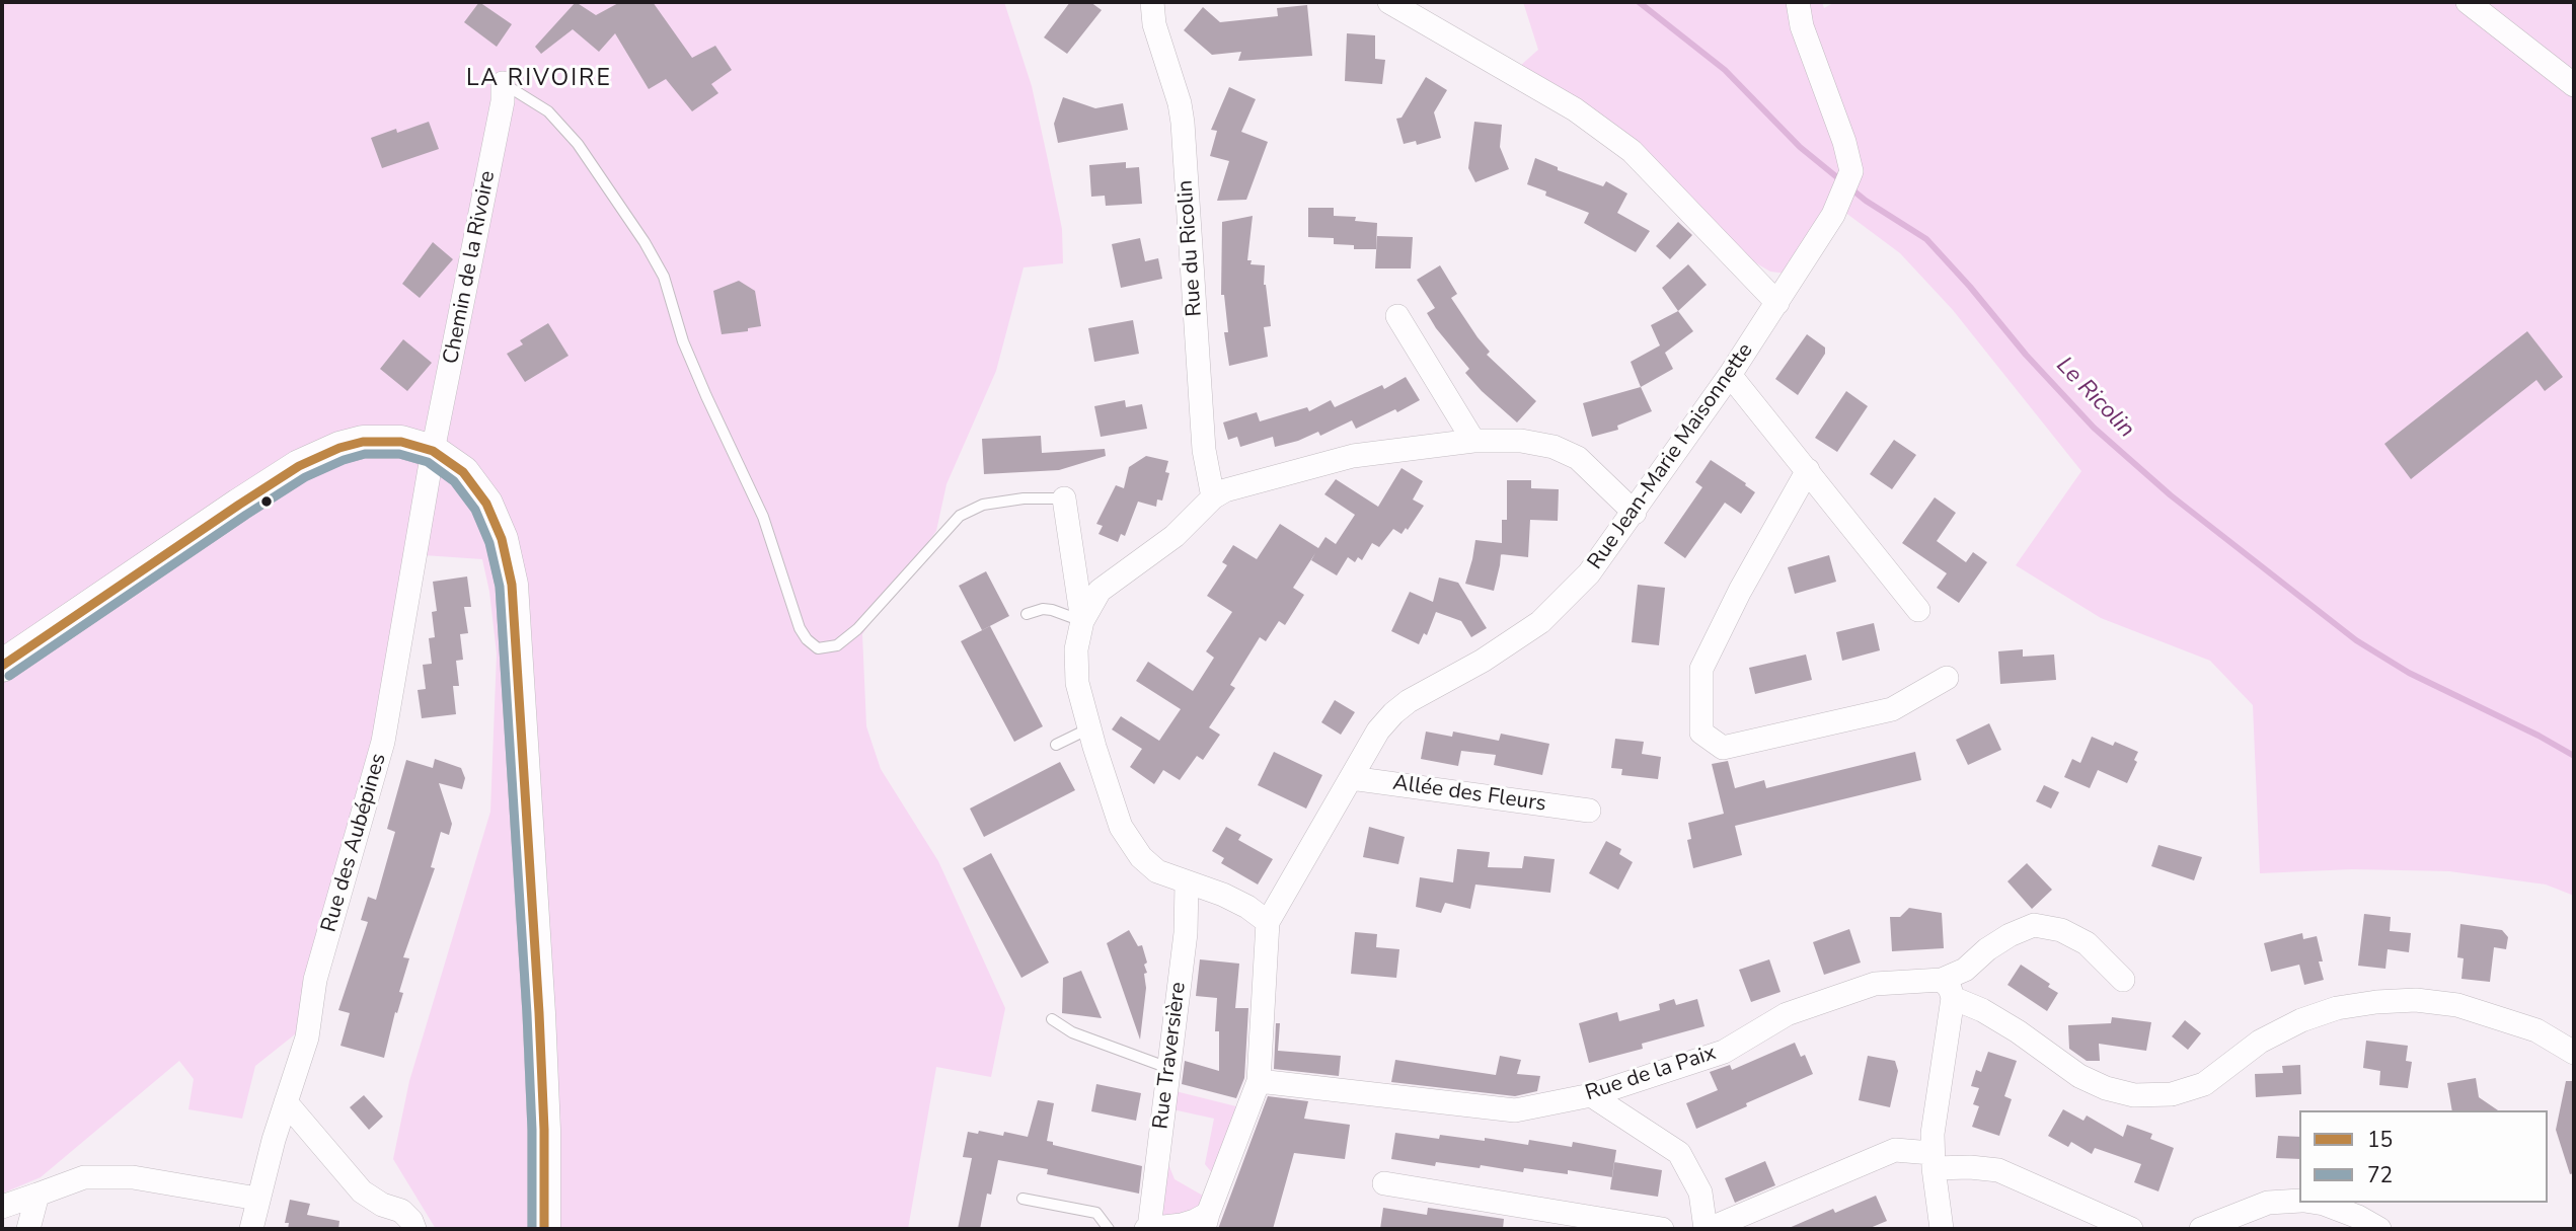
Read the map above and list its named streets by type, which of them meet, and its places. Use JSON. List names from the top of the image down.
{
  "streets": {
    "street": [
      "Rue du Ricolin",
      "Chemin de la Rivoire",
      "Rue Jean-Marie Maisonnette",
      "Allée des Fleurs",
      "Rue des Aubépines",
      "Rue Traversière",
      "Rue de la Paix"
    ]
  },
  "crossings": [
    ["Chemin de la Rivoire", "Rue des Aubépines"],
    ["Rue Jean-Marie Maisonnette", "Allée des Fleurs"],
    ["Rue Jean-Marie Maisonnette", "Rue de la Paix"]
  ],
  "districts": ["LA RIVOIRE"],
  "water": ["Le Ricolin"],
  "lines": ["transit line 15", "transit line 72"],
  "legend": ["15", "72"]
}
